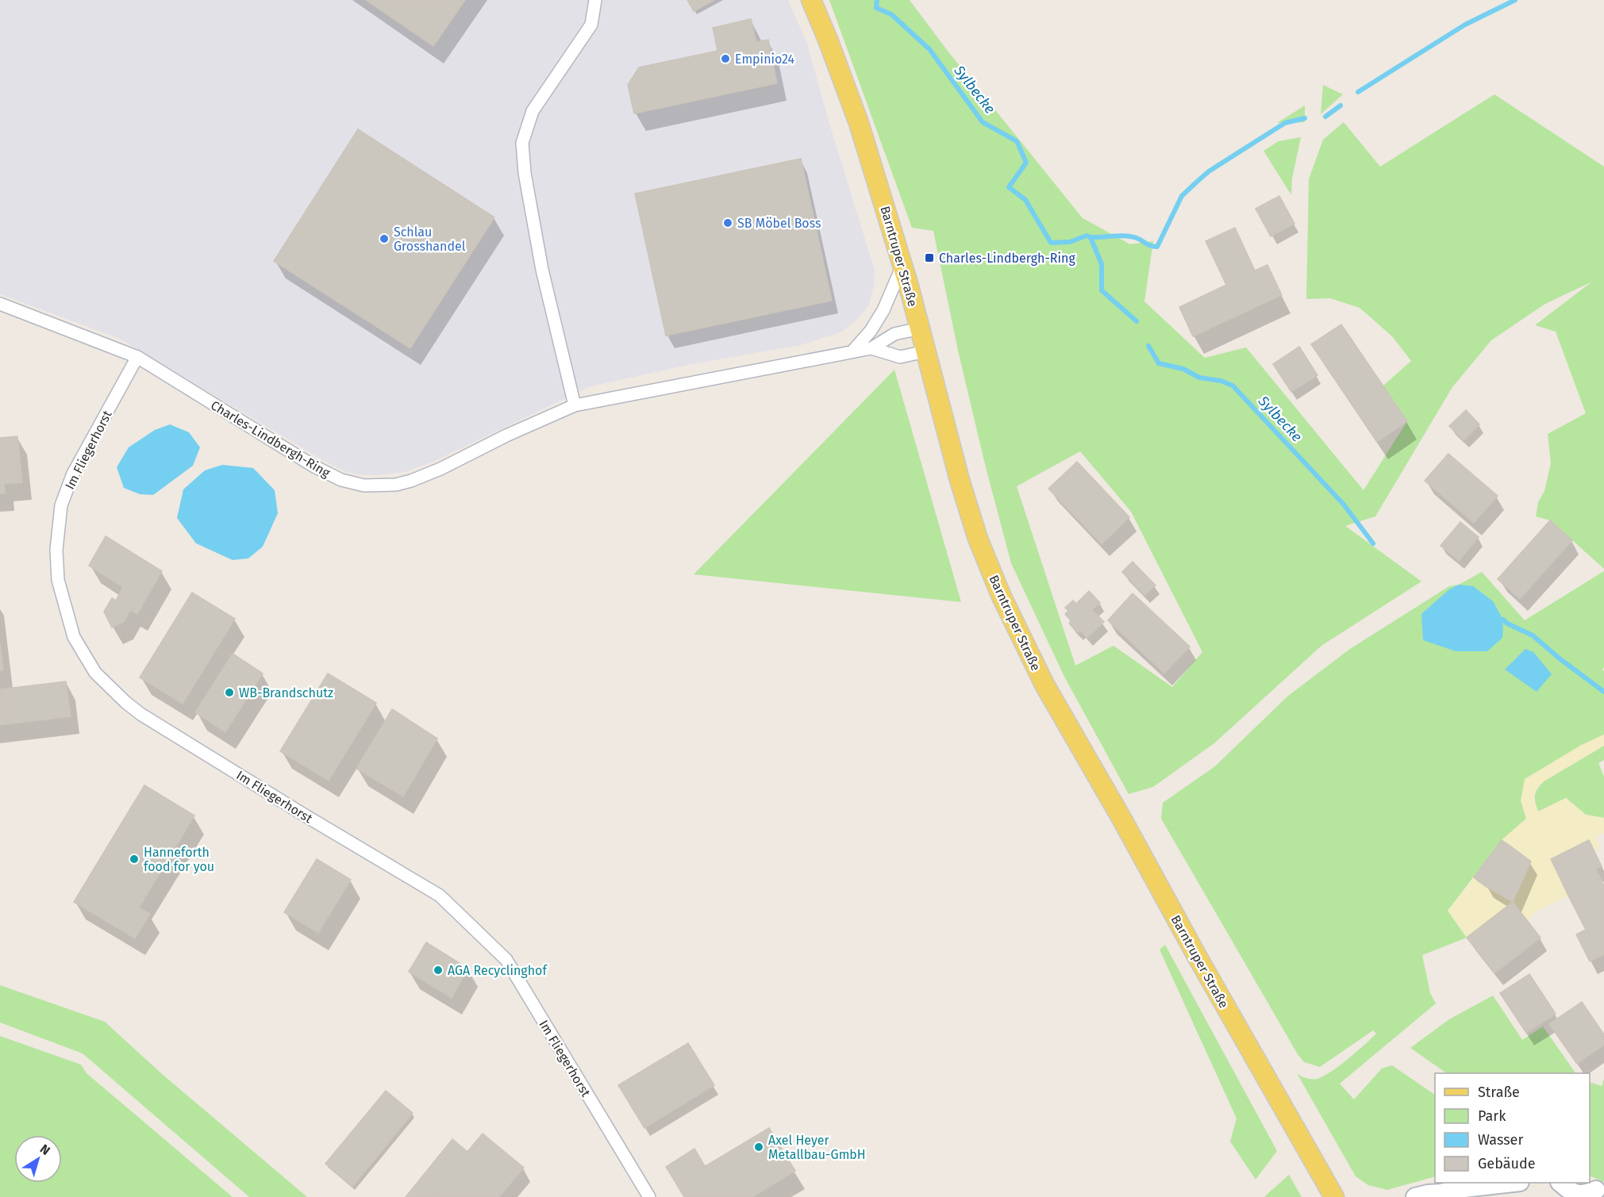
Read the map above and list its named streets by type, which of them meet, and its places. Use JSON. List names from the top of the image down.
{
  "streets": {
    "main road": ["Barntruper Straße"],
    "street": ["Charles-Lindbergh-Ring", "Im Fliegerhorst"]
  },
  "crossings": [
    ["Barntruper Straße", "Charles-Lindbergh-Ring"],
    ["Charles-Lindbergh-Ring", "Im Fliegerhorst"]
  ],
  "water": ["Sylbecke"],
  "places": {
    "other": [
      "Empinio24",
      "SB Möbel Boss",
      "Schlau Grosshandel",
      "WB-Brandschutz",
      "Hanneforth food for you",
      "AGA Recyclinghof",
      "Axel Heyer Metallbau-GmbH"
    ],
    "transit": ["Charles-Lindbergh-Ring"]
  },
  "legend": [
    "Straße",
    "Park",
    "Wasser",
    "Gebäude"
  ],
  "north": "top right"
}
